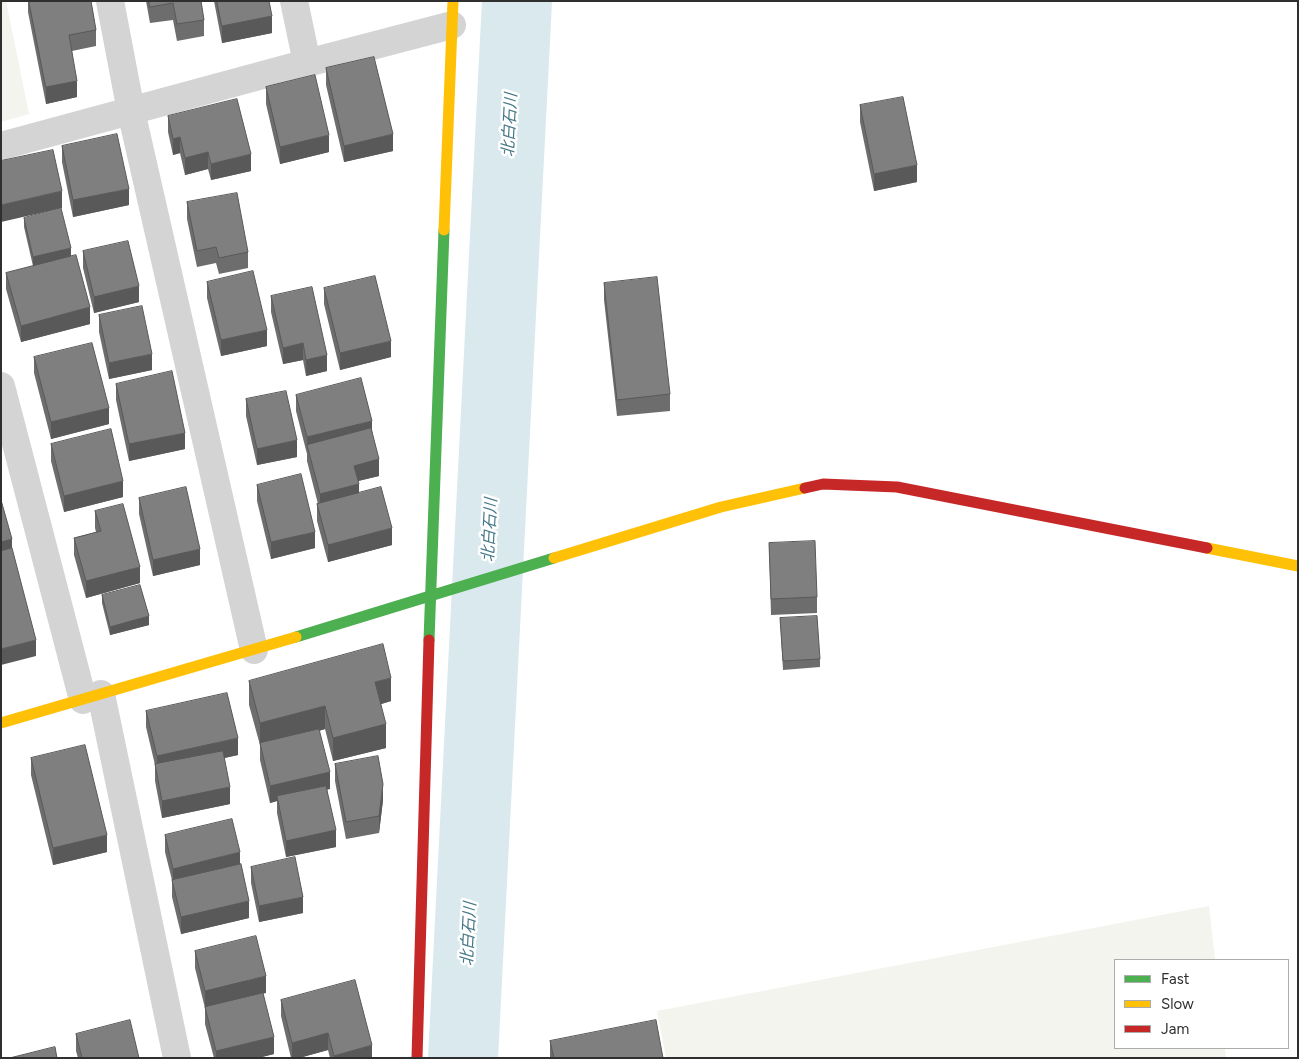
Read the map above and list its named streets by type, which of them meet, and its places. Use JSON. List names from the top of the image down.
{
  "water": ["北白石川"],
  "legend": ["Fast", "Slow", "Jam"]
}
